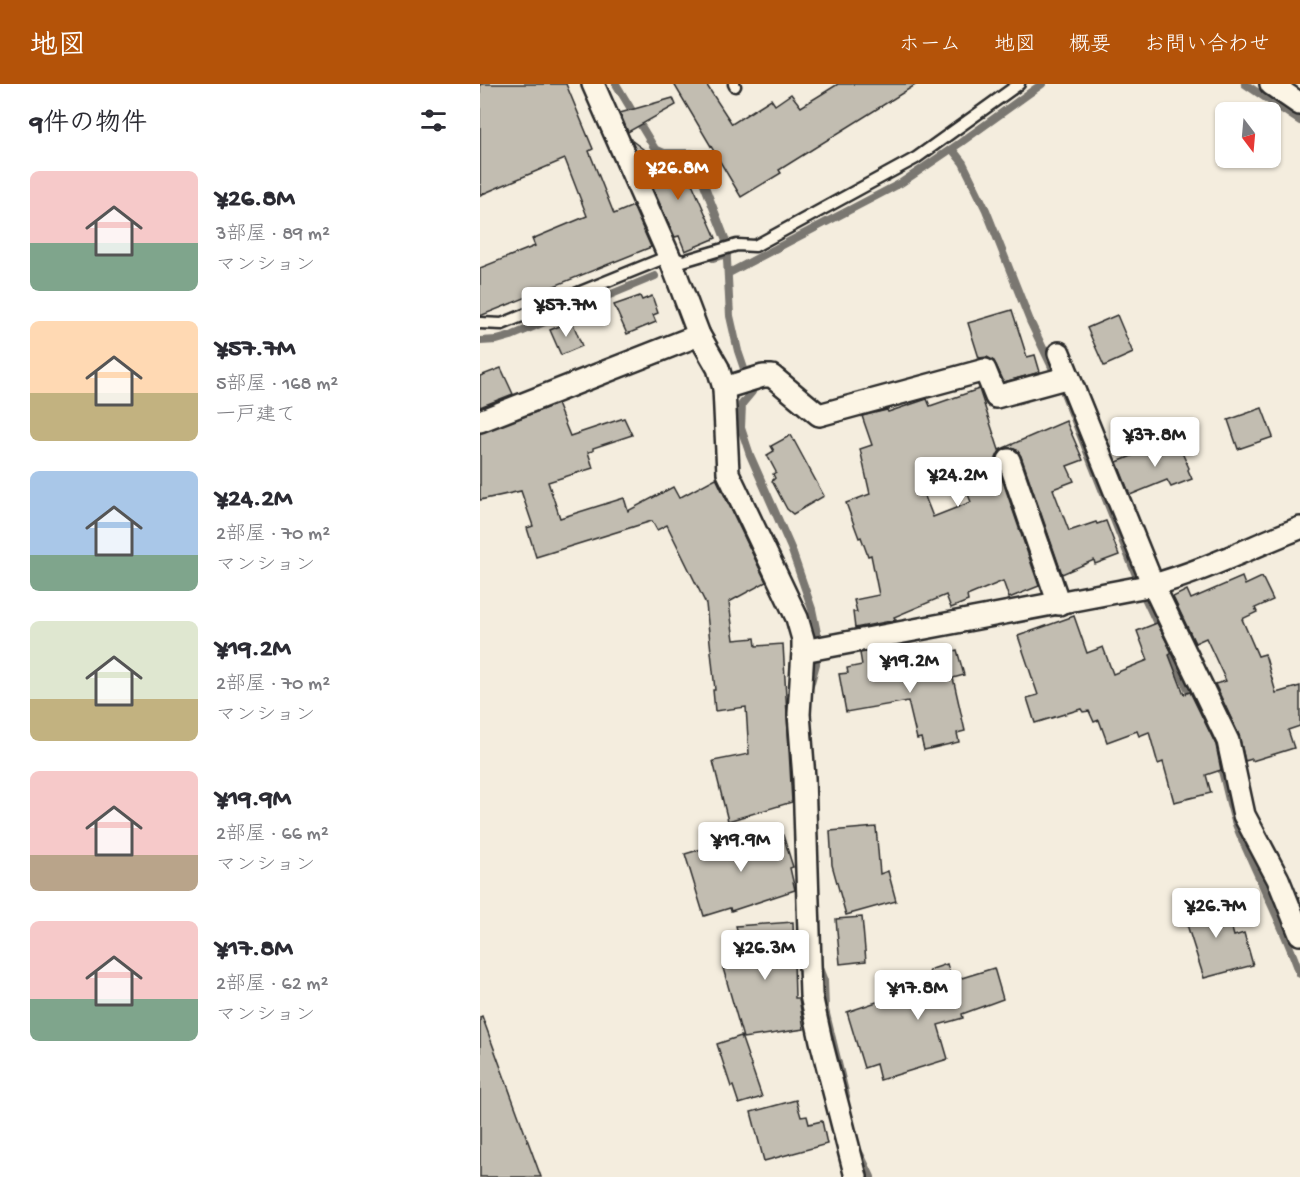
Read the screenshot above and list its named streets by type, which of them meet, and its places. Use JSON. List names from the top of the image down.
{
  "north": "bottom",
  "page": {
    "header": "地図",
    "nav": [
      "ホーム",
      "地図",
      "概要",
      "お問い合わせ"
    ],
    "heading": "9件の物件",
    "price": [
      "¥26.8M",
      "¥57.7M",
      "¥37.8M",
      "¥24.2M",
      "¥19.2M",
      "¥19.9M",
      "¥26.7M",
      "¥26.3M",
      "¥17.8M"
    ],
    "list": [
      {
        "name": "¥26.8M",
        "note": "3部屋 · 89 m² · マンション"
      },
      {
        "name": "¥57.7M",
        "note": "5部屋 · 168 m² · 一戸建て"
      },
      {
        "name": "¥24.2M",
        "note": "2部屋 · 70 m² · マンション"
      },
      {
        "name": "¥19.2M",
        "note": "2部屋 · 70 m² · マンション"
      },
      {
        "name": "¥19.9M",
        "note": "2部屋 · 66 m² · マンション"
      },
      {
        "name": "¥17.8M",
        "note": "2部屋 · 62 m² · マンション"
      }
    ]
  }
}
